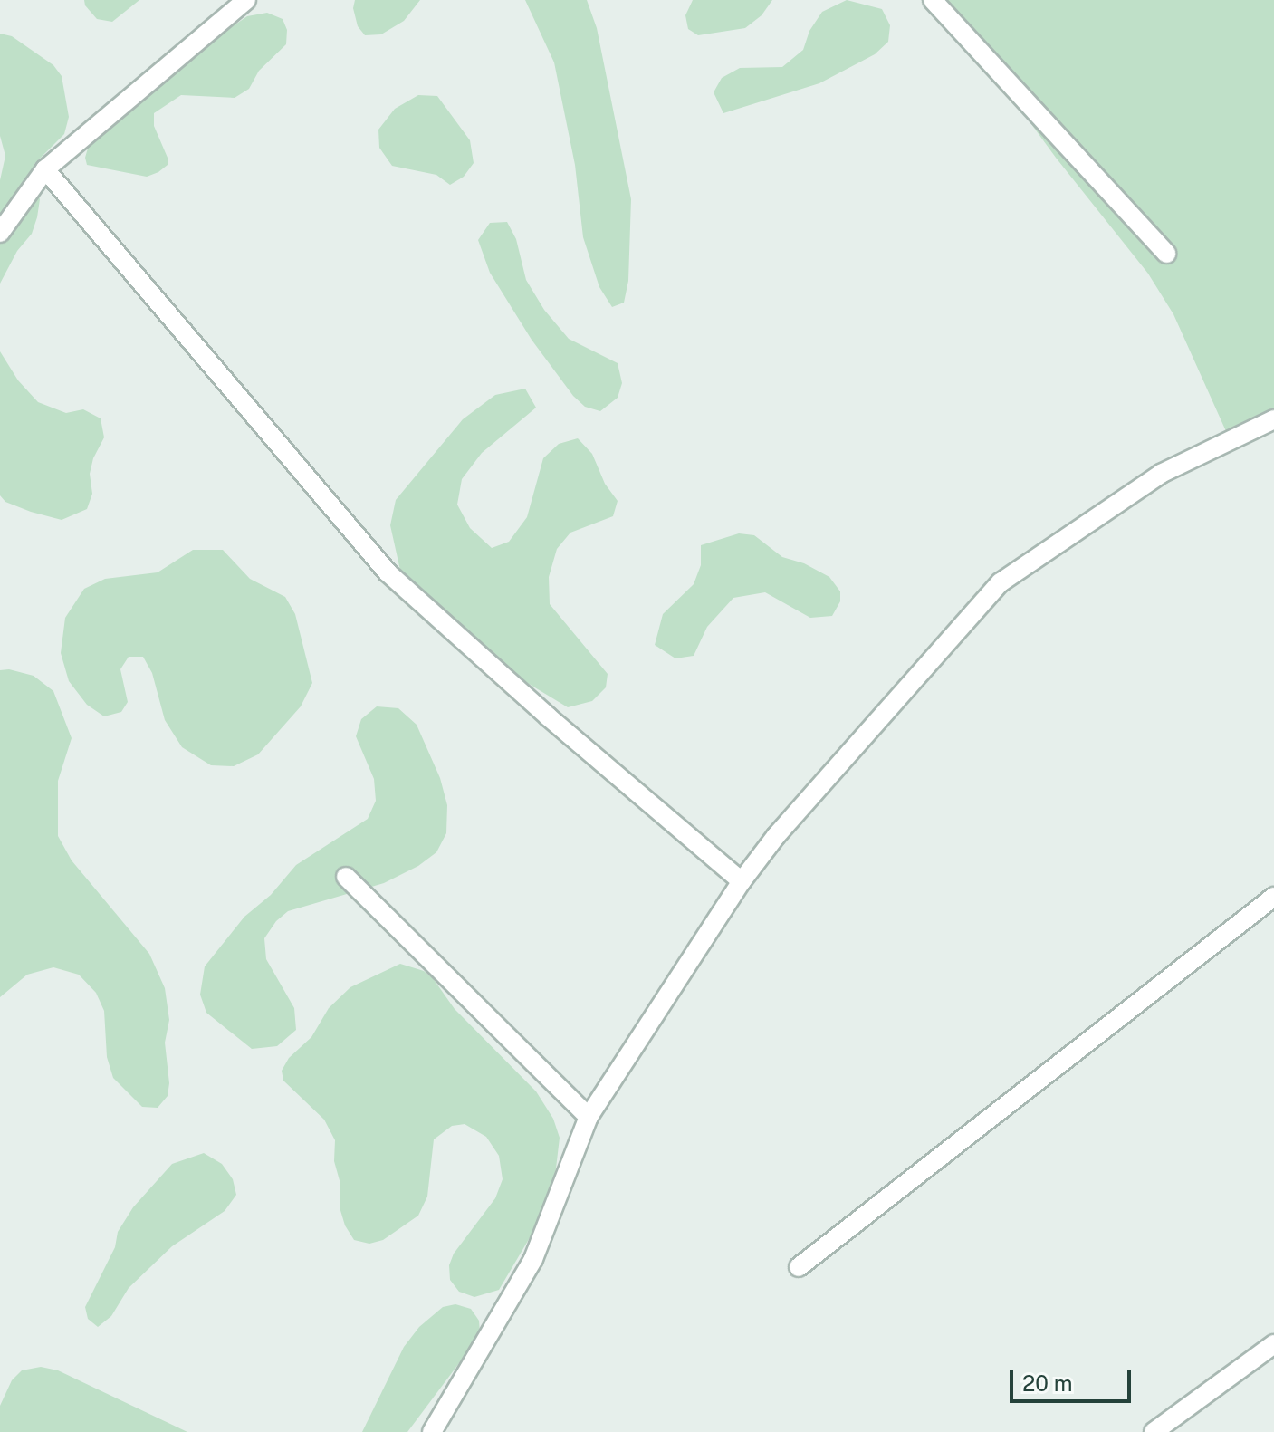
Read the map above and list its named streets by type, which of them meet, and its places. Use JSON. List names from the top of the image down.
{
  "scale_bar": "20 m"
}
